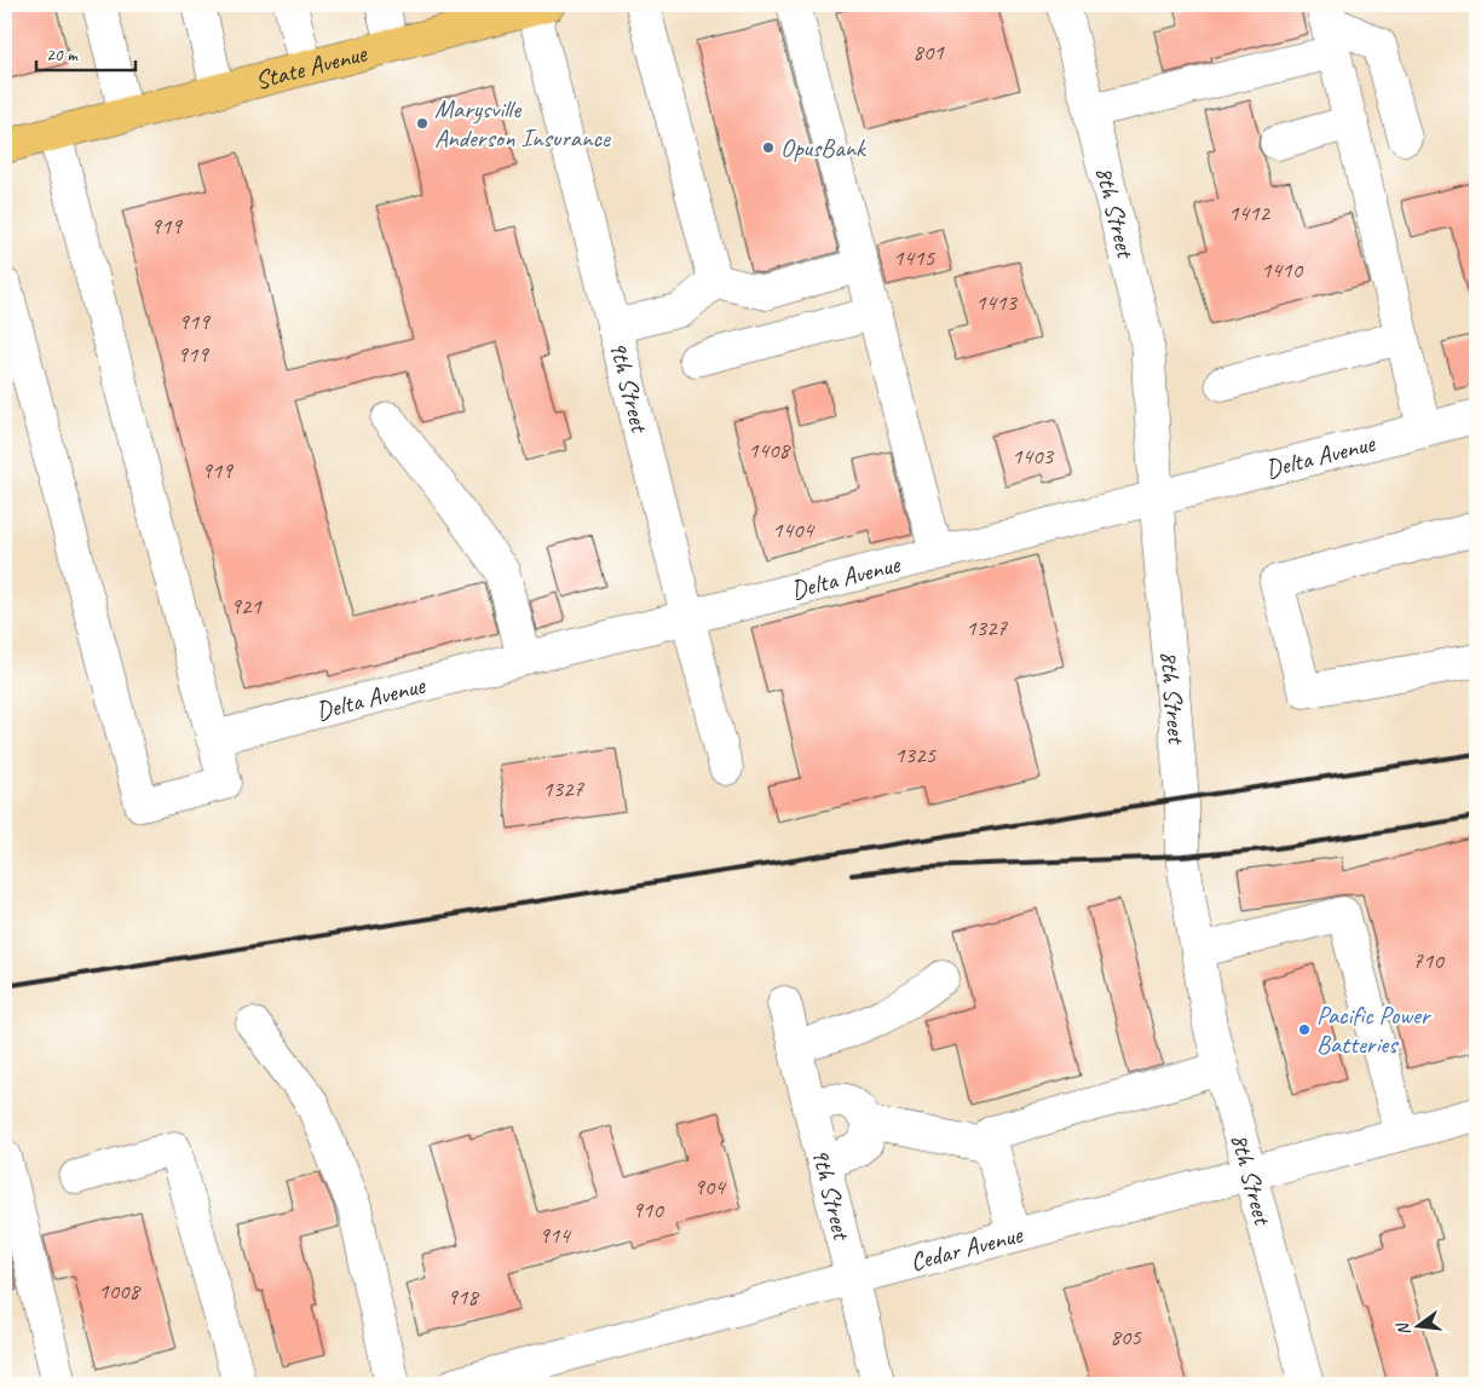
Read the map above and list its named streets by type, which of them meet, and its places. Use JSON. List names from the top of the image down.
{
  "streets": {
    "main road": ["State Avenue"],
    "street": [
      "8th Street",
      "9th Street",
      "Delta Avenue",
      "Cedar Avenue"
    ]
  },
  "crossings": [
    ["State Avenue", "9th Street"],
    ["8th Street", "Delta Avenue"],
    ["8th Street", "Cedar Avenue"],
    ["9th Street", "Delta Avenue"],
    ["9th Street", "Cedar Avenue"]
  ],
  "places": ["Marysville Anderson Insurance", "OpusBank", "Pacific Power Batteries"],
  "house_numbers": [
    "801",
    "1412",
    "919",
    "1415",
    "1410",
    "1413",
    "919",
    "919",
    "1408",
    "1403",
    "919",
    "1404",
    "921",
    "1327",
    "1325",
    "1327",
    "710",
    "904",
    "910",
    "914",
    "1008",
    "918",
    "805"
  ],
  "scale_bar": "20 m",
  "north": "left"
}
